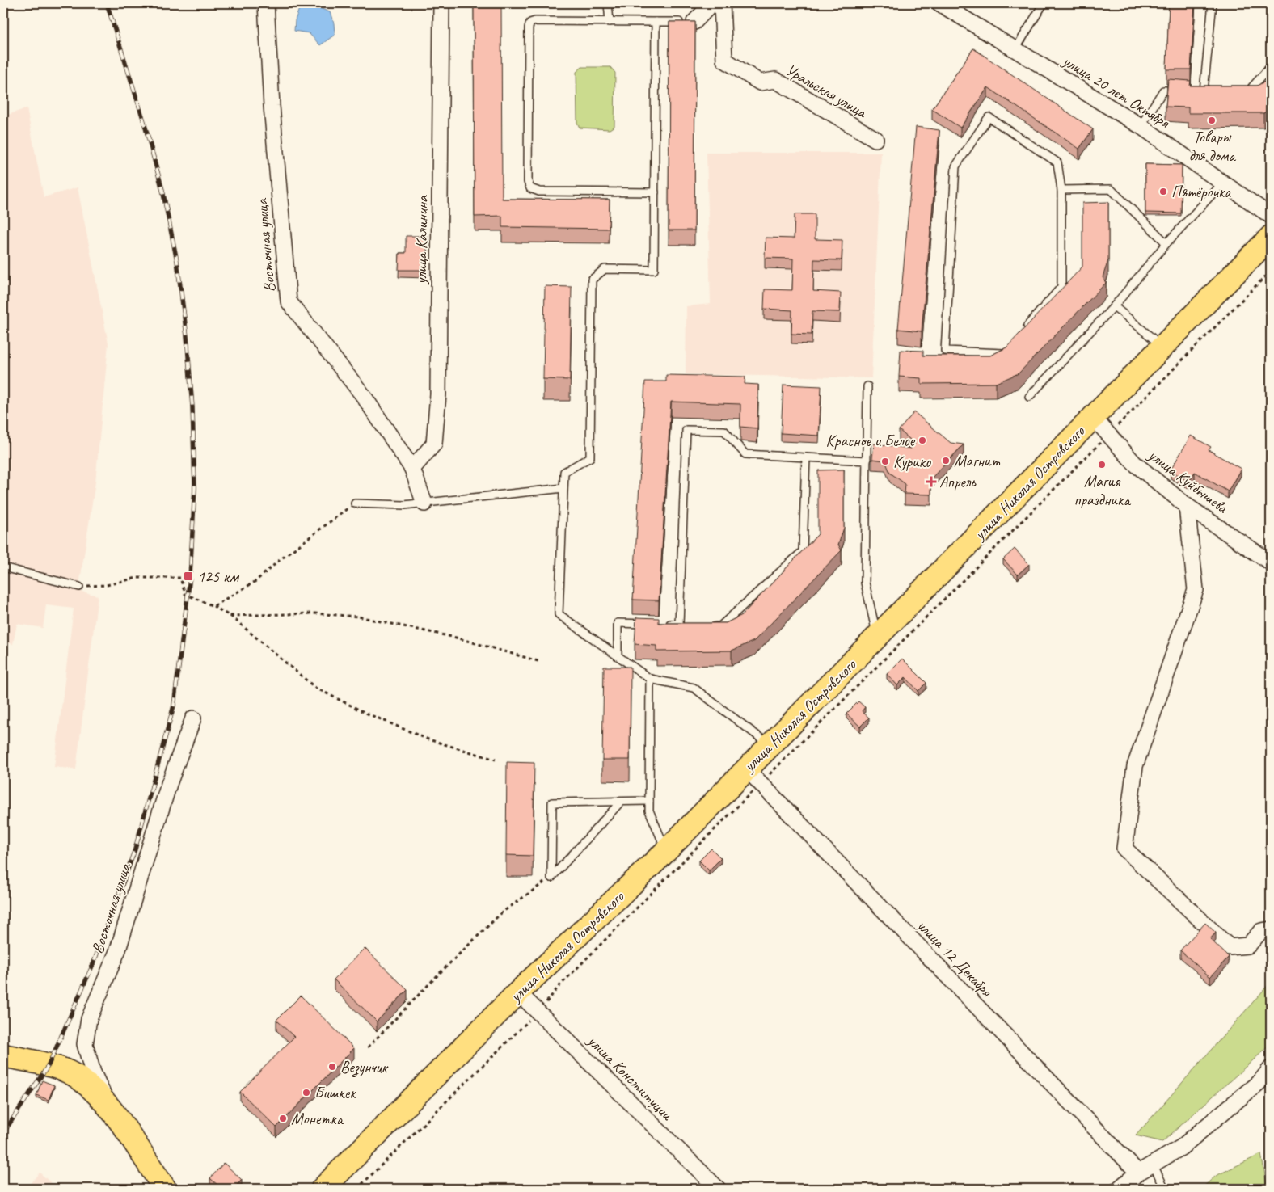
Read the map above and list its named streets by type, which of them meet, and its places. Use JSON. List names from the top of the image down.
{
  "streets": {
    "main road": ["улица Николая Островского"],
    "street": [
      "Уральская улица",
      "улица 20 лет Октября",
      "улица Калинина",
      "Восточная улица",
      "улица Куйбышева",
      "улица 12 Декабря",
      "улица Конституции"
    ]
  },
  "crossings": [
    ["улица Калинина", "Восточная улица"],
    ["улица Куйбышева", "улица Николая Островского"],
    ["улица Николая Островского", "улица 12 Декабря"],
    ["улица Николая Островского", "улица Конституции"]
  ],
  "places": {
    "other": [
      "Товары для дома",
      "Пятёрочка",
      "Красное и Белое",
      "Магнит",
      "Курико",
      "Магия праздника",
      "Везунчик",
      "Бишкек",
      "Монетка"
    ],
    "health": ["Апрель"],
    "transit": ["125 км"]
  }
}
